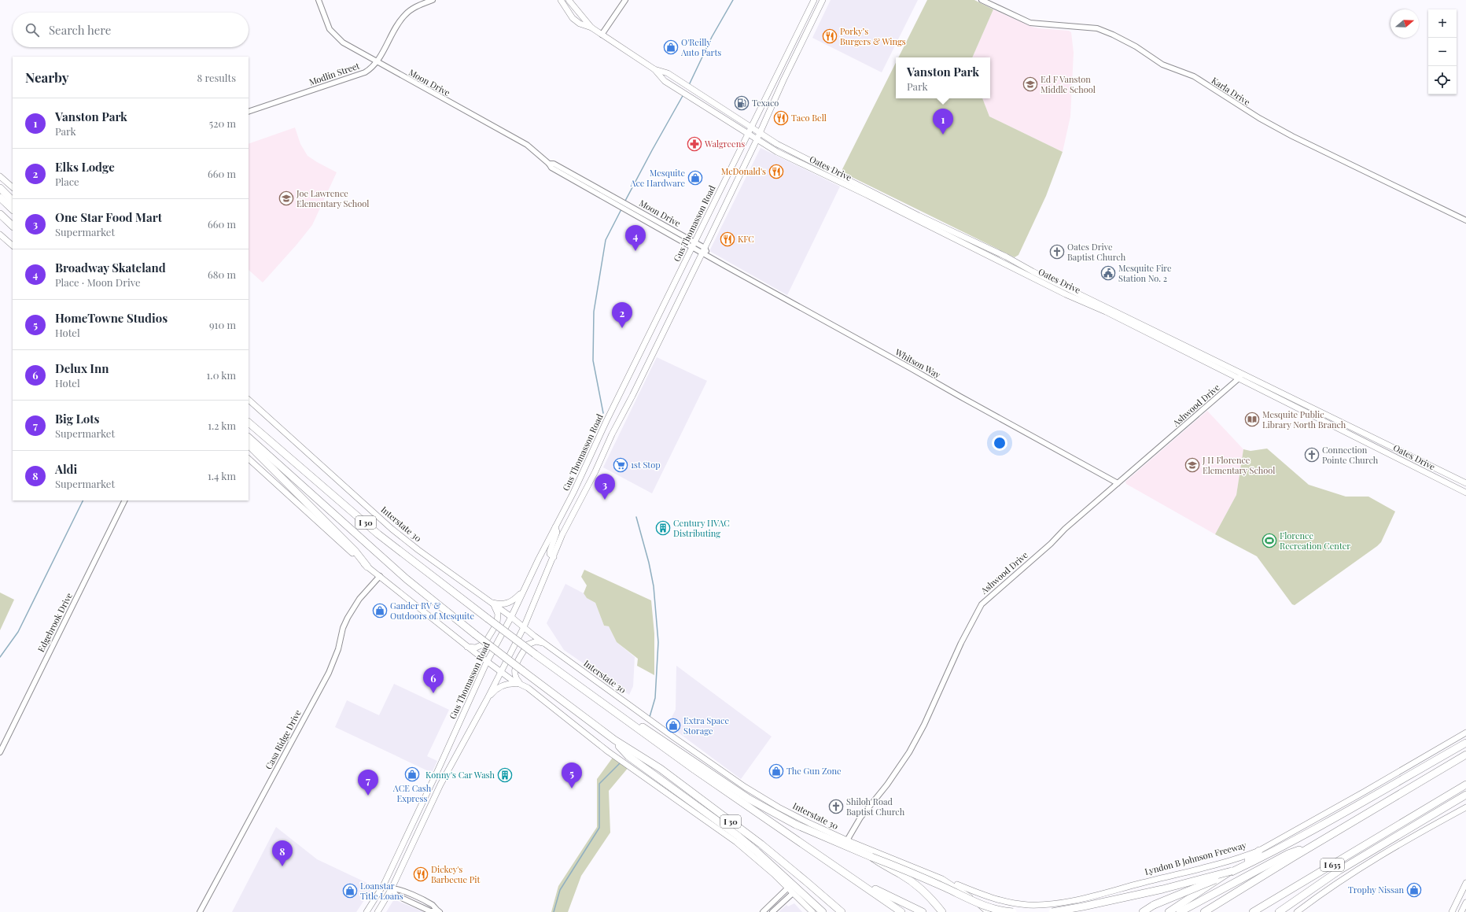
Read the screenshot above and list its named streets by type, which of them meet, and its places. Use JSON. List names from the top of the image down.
{
  "streets": {
    "highway": ["I 30", "I 635"],
    "main road": [
      "Oates Drive",
      "Gus Thomasson Road",
      "Interstate 30",
      "Lyndon B Johnson Freeway"
    ],
    "street": [
      "Modlin Street",
      "Moon Drive",
      "Karla Drive",
      "Whitson Way",
      "Ashwood Drive",
      "Edgebrook Drive",
      "Casa Ridge Drive"
    ]
  },
  "crossings": [
    ["Modlin Street", "Moon Drive"],
    ["Moon Drive", "Gus Thomasson Road"],
    ["Moon Drive", "Whitson Way"],
    ["Oates Drive", "Gus Thomasson Road"],
    ["Oates Drive", "Ashwood Drive"],
    ["Gus Thomasson Road", "Interstate 30"],
    ["Whitson Way", "Ashwood Drive"],
    ["Ashwood Drive", "Interstate 30"],
    ["Interstate 30", "Lyndon B Johnson Freeway"]
  ],
  "places": {
    "restaurant": [
      "Porky’s Burgers & Wings",
      "Taco Bell",
      "McDonald's",
      "KFC",
      "Dickey's Barbecue Pit"
    ],
    "shop": [
      "O'Reilly Auto Parts",
      "Mesquite Ace Hardware",
      "Gander RV & Outdoors of Mesquite",
      "Extra Space Storage",
      "The Gun Zone",
      "ACE Cash Express",
      "Trophy Nissan",
      "Loanstar Title Loans"
    ],
    "school or university": ["Ed F Vanston Middle School", "Joe Lawrence Elementary School", "J H Florence Elementary School"],
    "fuel station": ["Texaco"],
    "pharmacy": ["Walgreens"],
    "church": ["Oates Drive Baptist Church", "Connection Pointe Church", "Shiloh Road Baptist Church"],
    "public building": ["Mesquite Fire Station No. 2"],
    "library": ["Mesquite Public Library North Branch"],
    "supermarket": ["1st Stop"],
    "building": ["Century HVAC Distributing", "Konny's Car Wash"],
    "sports": ["Florence Recreation Center"]
  },
  "north": "right",
  "page": {
    "map_buttons": ["+", "−"],
    "search": "Search here",
    "heading": ["Nearby", "8 results"],
    "popup": ["Vanston Park", "Park"],
    "list": [
      {
        "mark": "1",
        "name": "Vanston Park",
        "note": "Park",
        "value": "520 m"
      },
      {
        "mark": "2",
        "name": "Elks Lodge",
        "note": "Place",
        "value": "660 m"
      },
      {
        "mark": "3",
        "name": "One Star Food Mart",
        "note": "Supermarket",
        "value": "660 m"
      },
      {
        "mark": "4",
        "name": "Broadway Skateland",
        "note": "Place · Moon Drive",
        "value": "680 m"
      },
      {
        "mark": "5",
        "name": "HomeTowne Studios",
        "note": "Hotel",
        "value": "910 m"
      },
      {
        "mark": "6",
        "name": "Delux Inn",
        "note": "Hotel",
        "value": "1.0 km"
      },
      {
        "mark": "7",
        "name": "Big Lots",
        "note": "Supermarket",
        "value": "1.2 km"
      },
      {
        "mark": "8",
        "name": "Aldi",
        "note": "Supermarket",
        "value": "1.4 km"
      }
    ],
    "pins": [
      "1",
      "4",
      "2",
      "3",
      "6",
      "5",
      "7",
      "8"
    ]
  }
}
